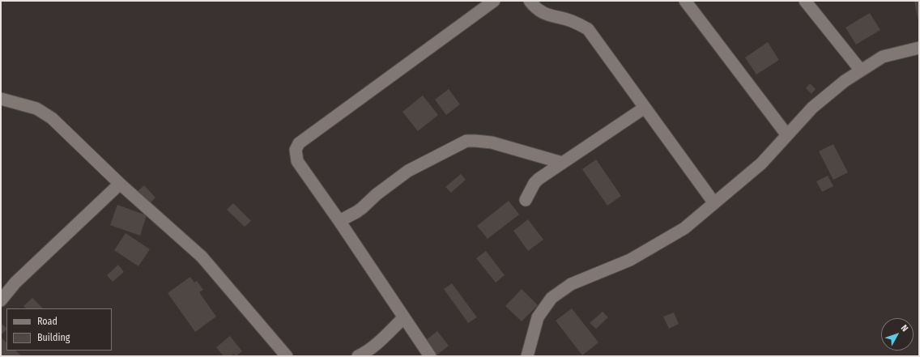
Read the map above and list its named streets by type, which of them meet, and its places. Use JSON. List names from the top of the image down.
{
  "legend": ["Road", "Building"],
  "north": "top right"
}
